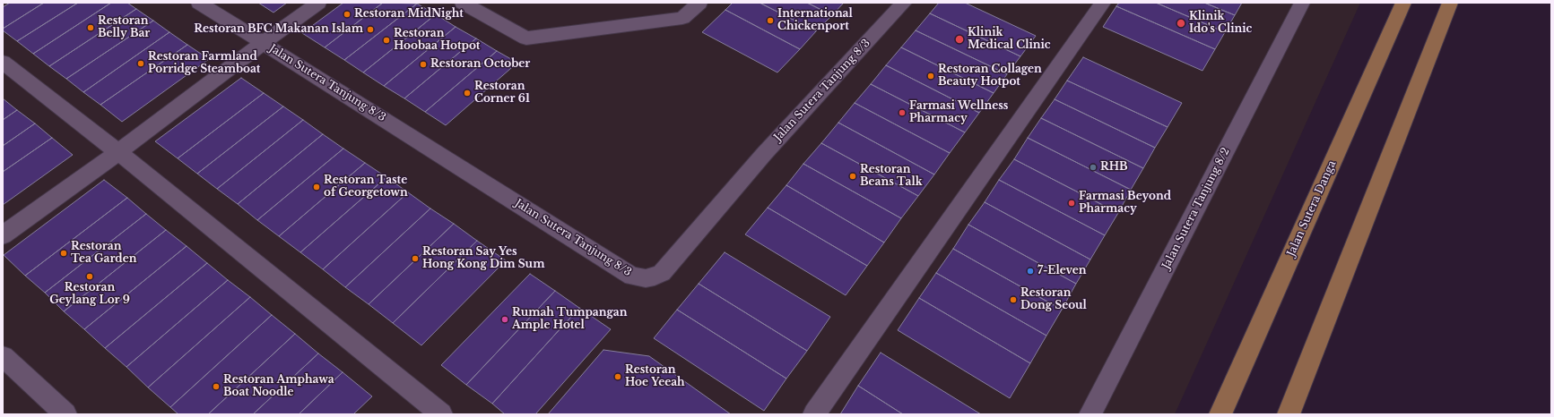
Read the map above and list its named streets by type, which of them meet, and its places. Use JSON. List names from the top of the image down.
{
  "streets": {
    "main road": ["Jalan Sutera Danga"],
    "street": ["Jalan Sutera Tanjung 8/3", "Jalan Sutera Tanjung 8/2"]
  },
  "places": [
    "Restoran MidNight",
    "International Chickenport",
    "Klinik Ido's Clinic",
    "Restoran Belly Bar",
    "Restoran BFC Makanan Islam",
    "Klinik Medical Clinic",
    "Restoran Hoobaa Hotpot",
    "Restoran Farmland Porridge Steamboat",
    "Restoran October",
    "Restoran Collagen Beauty Hotpot",
    "Restoran Corner 61",
    "Farmasi Wellness Pharmacy",
    "RHB",
    "Restoran Beans Talk",
    "Restoran Taste of Georgetown",
    "Farmasi Beyond Pharmacy",
    "Restoran Tea Garden",
    "Restoran Say Yes Hong Kong Dim Sum",
    "7-Eleven",
    "Restoran Geylang Lor 9",
    "Restoran Dong Seoul",
    "Rumah Tumpangan Ample Hotel",
    "Restoran Hoe Yeeah",
    "Restoran Amphawa Boat Noodle"
  ]
}
